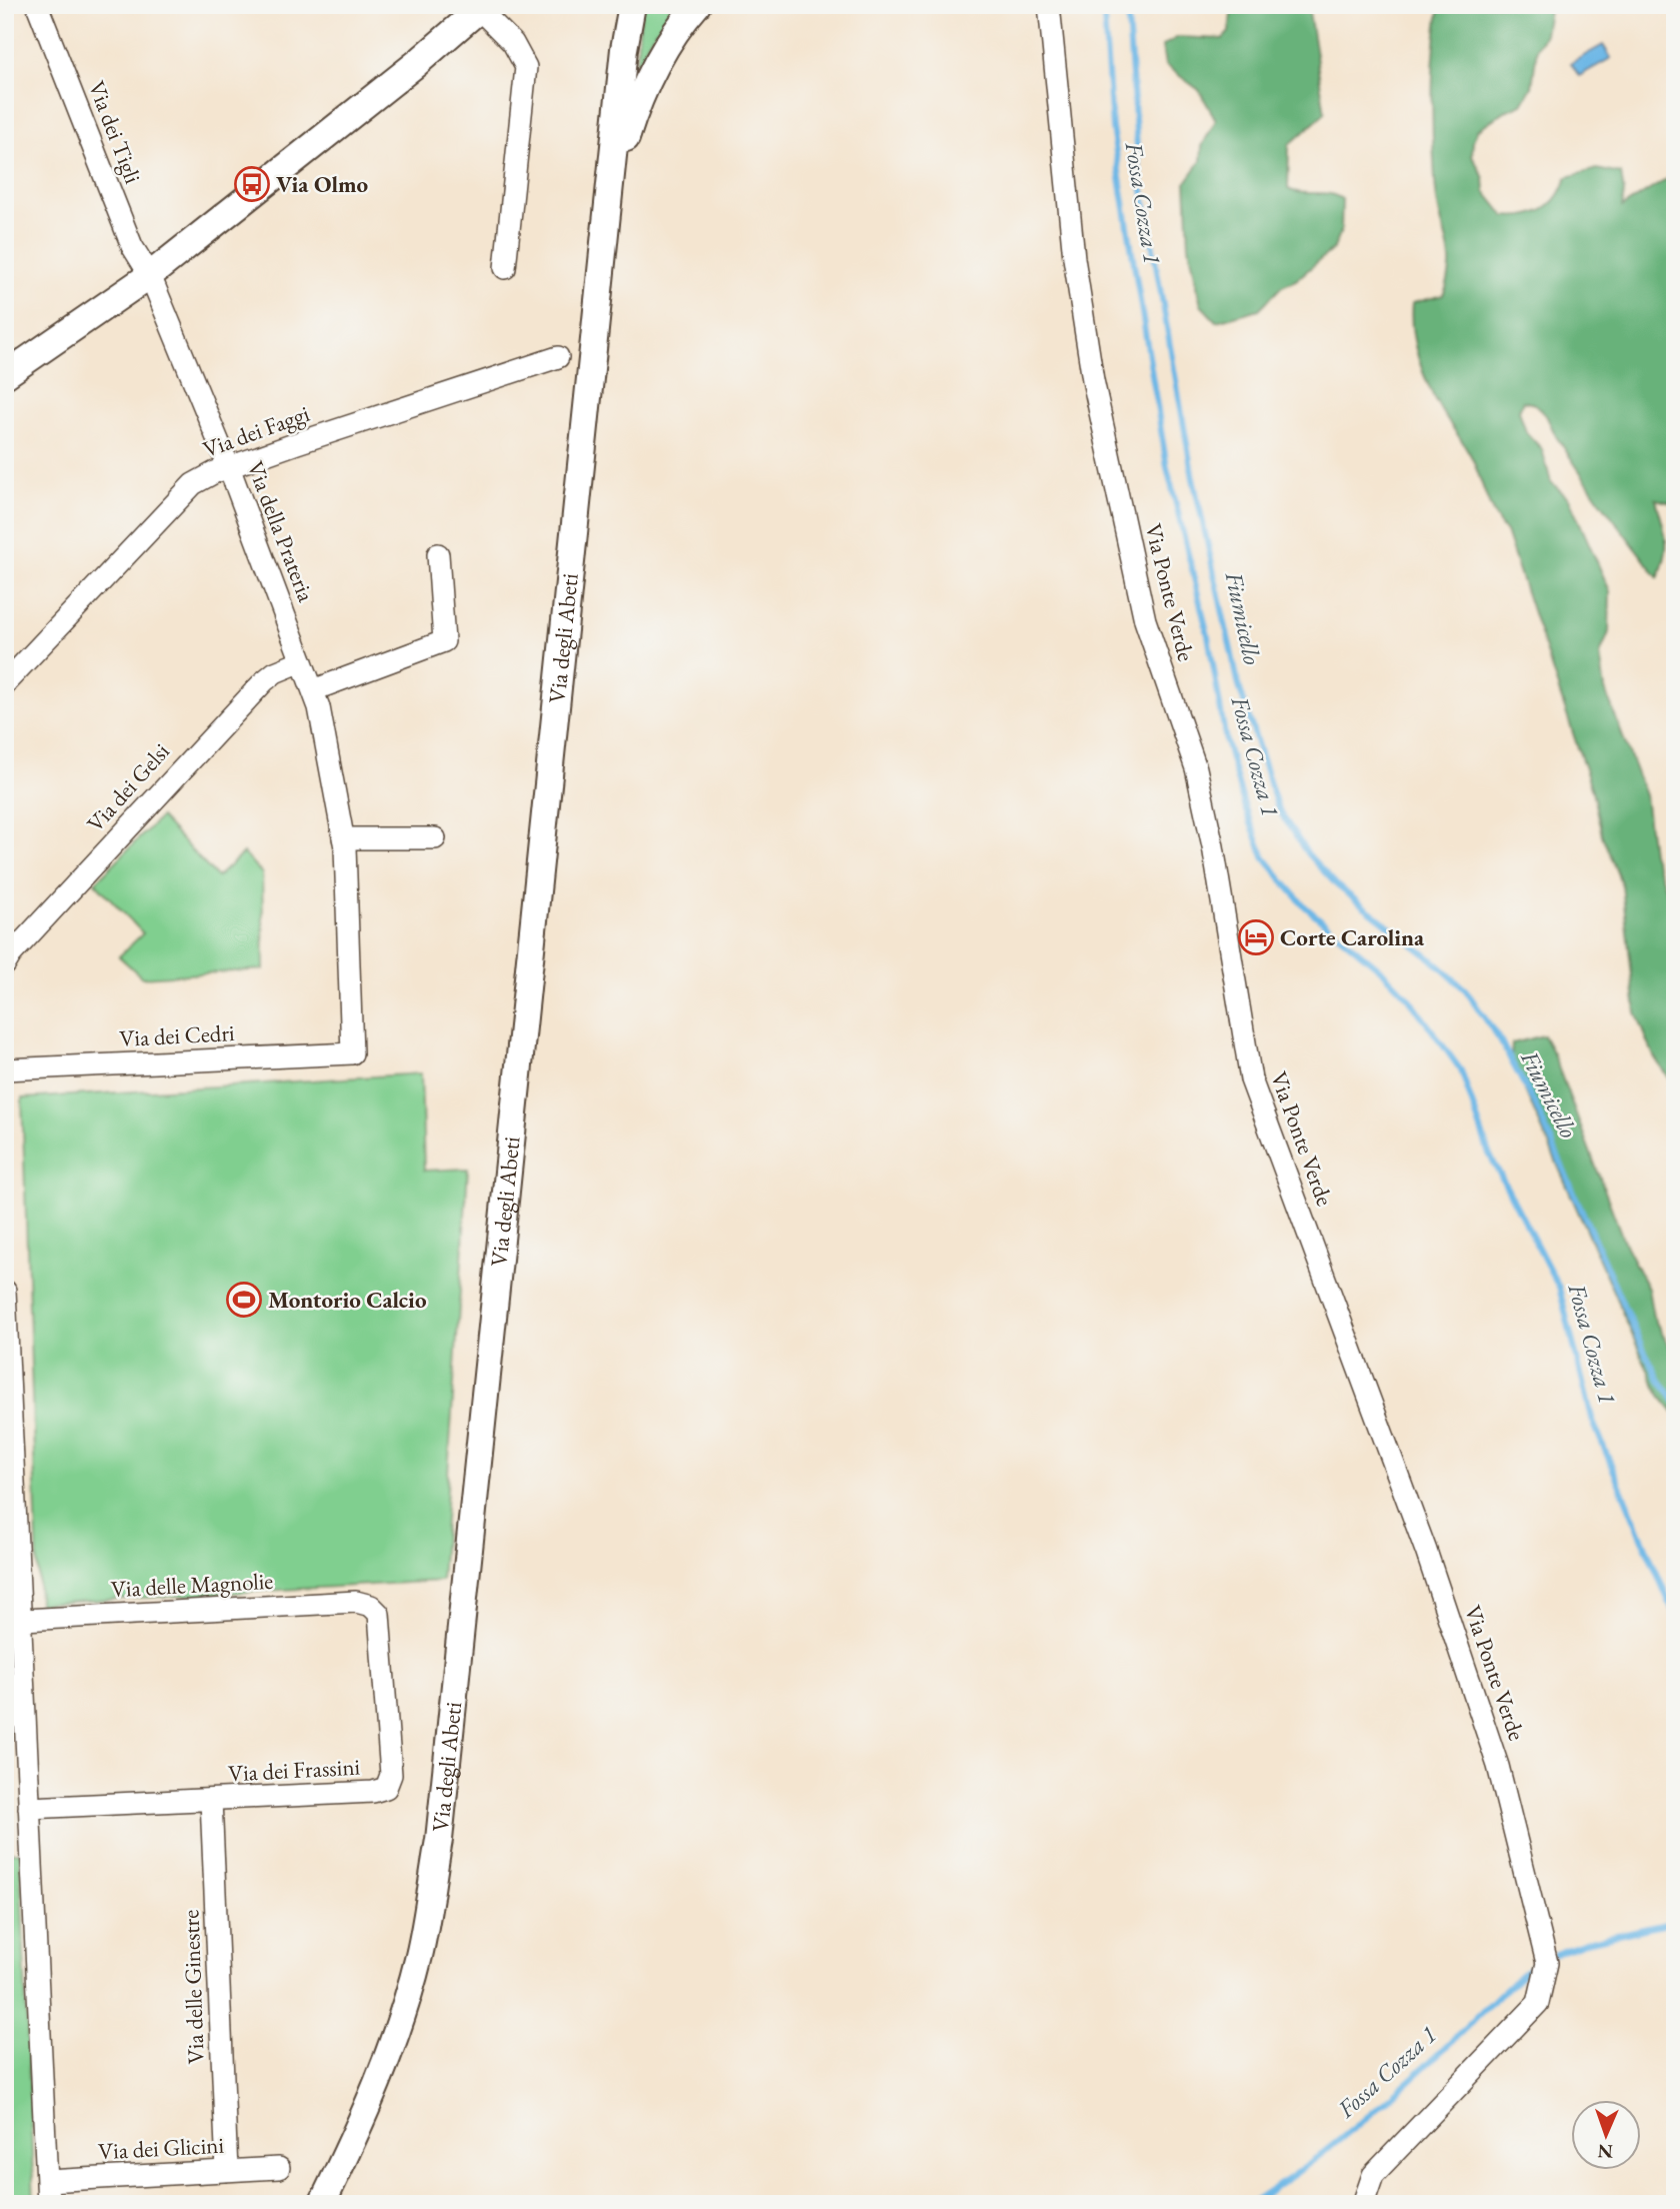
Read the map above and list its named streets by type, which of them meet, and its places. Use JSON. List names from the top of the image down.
{
  "streets": {
    "street": [
      "Via dei Tigli",
      "Via dei Faggi",
      "Via della Prateria",
      "Via Ponte Verde",
      "Via degli Abeti",
      "Via dei Gelsi",
      "Via dei Cedri",
      "Via delle Magnolie",
      "Via dei Frassini",
      "Via delle Ginestre",
      "Via dei Glicini"
    ]
  },
  "crossings": [
    ["Via dei Tigli", "Via della Prateria"],
    ["Via dei Faggi", "Via della Prateria"],
    ["Via della Prateria", "Via dei Gelsi"],
    ["Via della Prateria", "Via dei Cedri"],
    ["Via delle Magnolie", "Via dei Frassini"],
    ["Via dei Frassini", "Via delle Ginestre"],
    ["Via delle Ginestre", "Via dei Glicini"]
  ],
  "water": ["Fossa Cozza 1", "Fiumicello"],
  "places": {
    "bus stop": ["Via Olmo"],
    "hotel": ["Corte Carolina"],
    "sports": ["Montorio Calcio"]
  },
  "north": "bottom"
}
